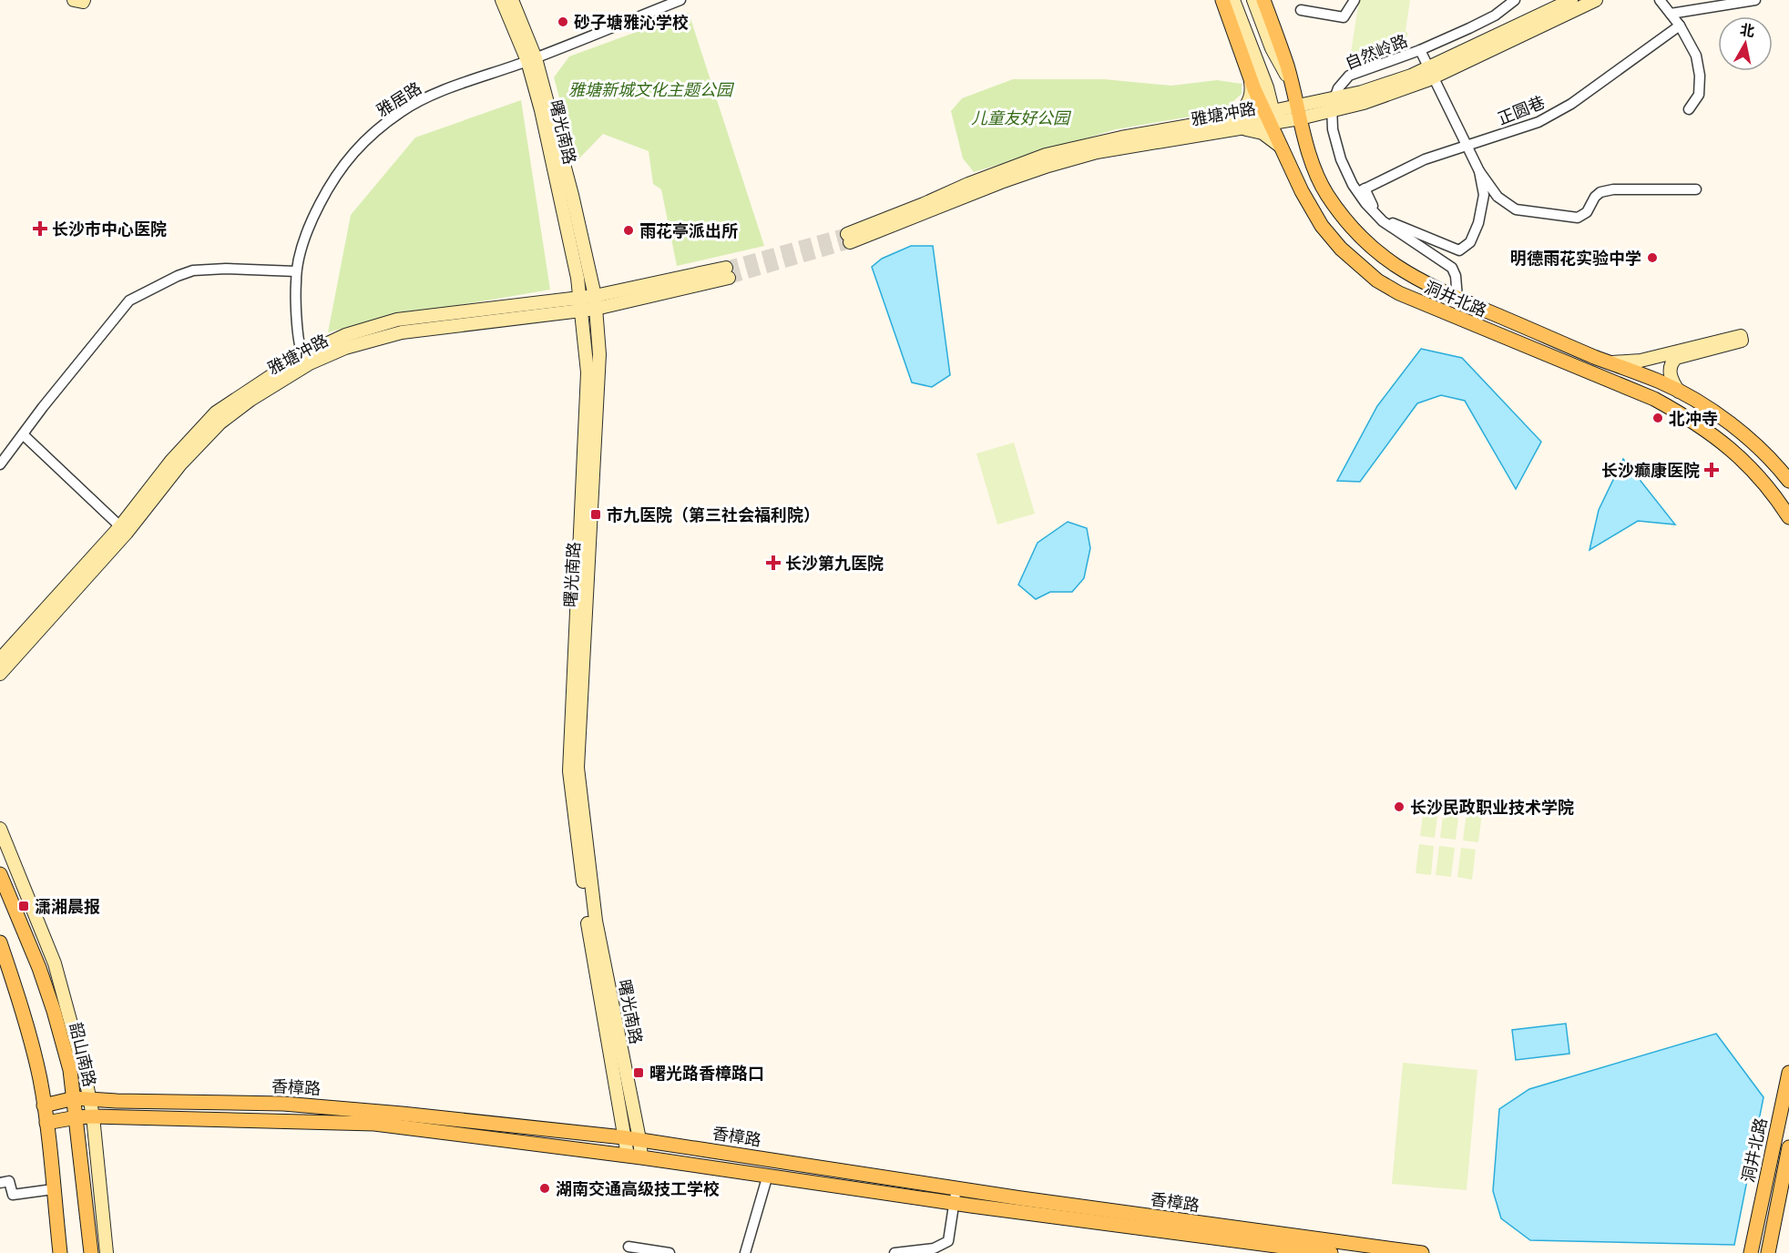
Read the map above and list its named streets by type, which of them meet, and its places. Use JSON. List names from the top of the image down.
{
  "streets": {
    "main road": ["洞井北路", "韶山南路", "香樟路"],
    "street": [
      "自然岭路",
      "雅居路",
      "正圆巷",
      "雅塘冲路",
      "曙光南路"
    ]
  },
  "crossings": [
    ["自然岭路", "正圆巷"],
    ["自然岭路", "雅塘冲路"],
    ["自然岭路", "洞井北路"],
    ["雅居路", "雅塘冲路"],
    ["雅居路", "曙光南路"],
    ["雅塘冲路", "曙光南路"],
    ["雅塘冲路", "洞井北路"],
    ["曙光南路", "香樟路"],
    ["韶山南路", "香樟路"]
  ],
  "parks": ["雅塘新城文化主题公园", "儿童友好公园"],
  "places": {
    "other": [
      "砂子塘雅沁学校",
      "雨花亭派出所",
      "明德雨花实验中学",
      "北冲寺",
      "长沙民政职业技术学院",
      "湖南交通高级技工学校"
    ],
    "health": ["长沙市中心医院", "长沙癫康医院", "长沙第九医院"],
    "transit": ["市九医院（第三社会福利院）", "潇湘晨报", "曙光路香樟路口"]
  },
  "north": "top"
}
